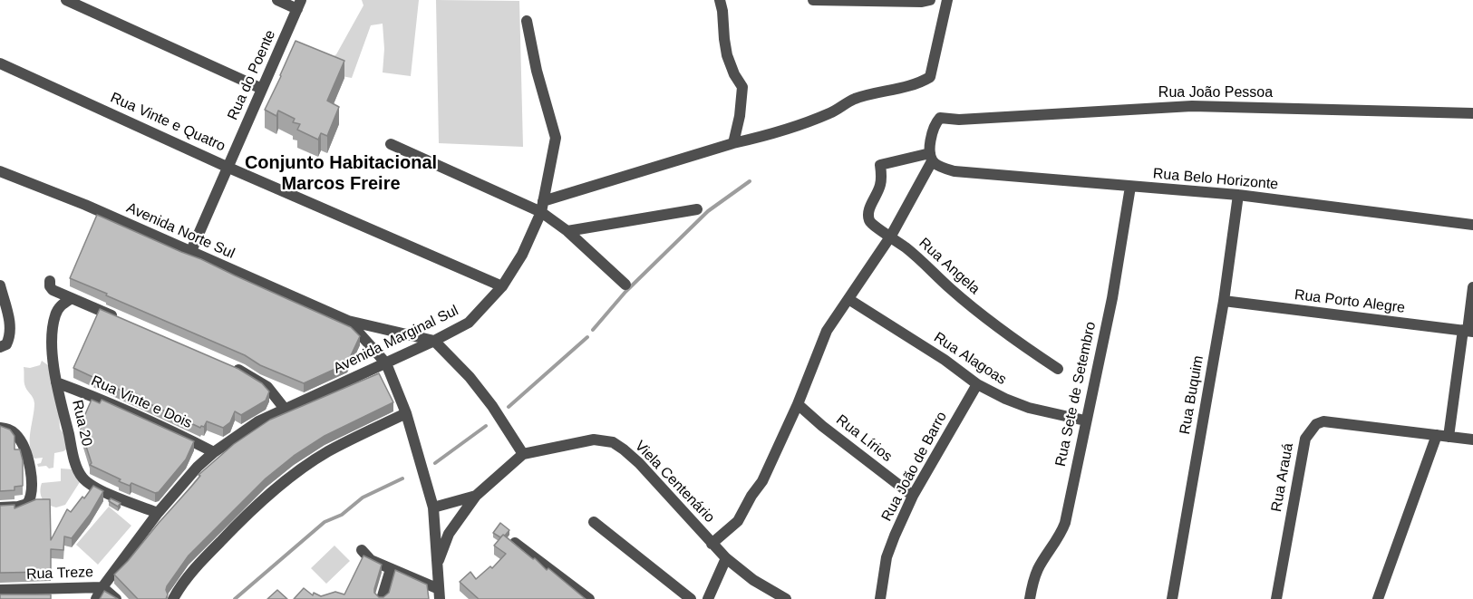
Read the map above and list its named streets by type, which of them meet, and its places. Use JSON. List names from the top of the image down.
{
  "streets": {
    "street": [
      "Rua do Poente",
      "Rua João Pessoa",
      "Rua Vinte e Quatro",
      "Rua Belo Horizonte",
      "Avenida Norte Sul",
      "Rua Angela",
      "Rua Porto Alegre",
      "Avenida Marginal Sul",
      "Rua Alagoas",
      "Rua Sete de Setembro",
      "Rua Buquim",
      "Rua Vinte e Dois",
      "Rua 20",
      "Rua Lírios",
      "Rua João de Barro",
      "Rua Arauá",
      "Viela Centenário",
      "Rua Treze"
    ]
  },
  "crossings": [
    ["Rua do Poente", "Rua Vinte e Quatro"],
    ["Rua do Poente", "Avenida Norte Sul"],
    ["Rua João Pessoa", "Rua Belo Horizonte"],
    ["Rua João Pessoa", "Rua Angela"],
    ["Rua Vinte e Quatro", "Avenida Marginal Sul"],
    ["Rua Belo Horizonte", "Rua Angela"],
    ["Rua Belo Horizonte", "Rua Sete de Setembro"],
    ["Rua Belo Horizonte", "Rua Buquim"],
    ["Avenida Norte Sul", "Avenida Marginal Sul"],
    ["Rua Porto Alegre", "Rua Buquim"],
    ["Avenida Marginal Sul", "Rua Vinte e Dois"],
    ["Avenida Marginal Sul", "Rua 20"],
    ["Avenida Marginal Sul", "Rua Treze"],
    ["Rua Alagoas", "Rua Sete de Setembro"],
    ["Rua Alagoas", "Rua João de Barro"],
    ["Rua Vinte e Dois", "Rua 20"],
    ["Rua Lírios", "Rua João de Barro"]
  ],
  "districts": ["Conjunto Habitacional Marcos Freire"]
}
